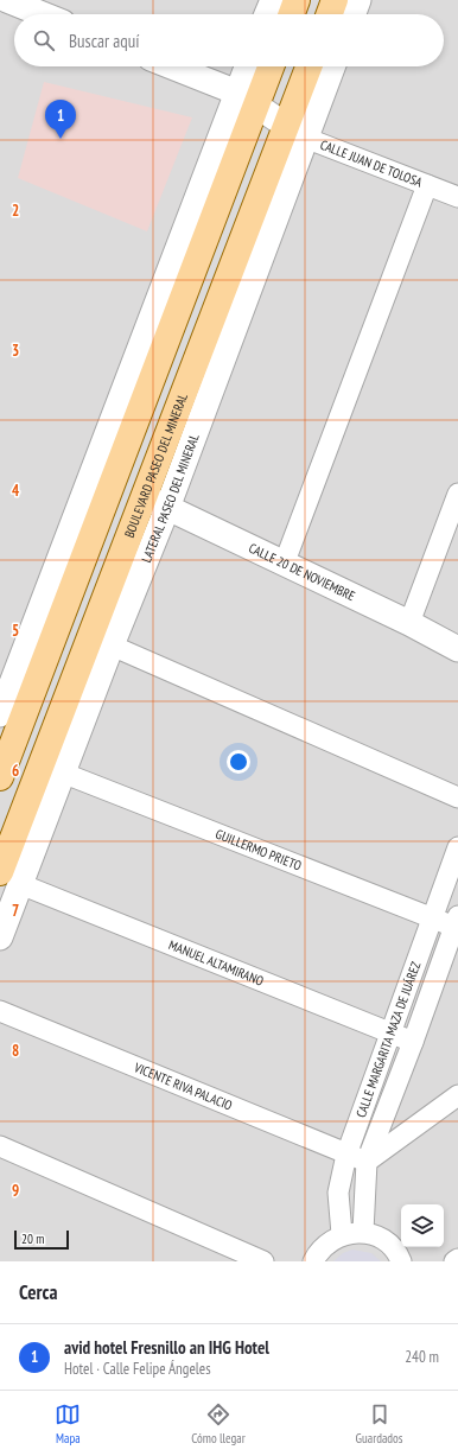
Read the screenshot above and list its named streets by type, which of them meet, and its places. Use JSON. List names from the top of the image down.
{
  "streets": {
    "main road": ["BOULEVARD PASEO DEL MINERAL"],
    "street": [
      "CALLE JUAN DE TOLOSA",
      "LATERAL PASEO DEL MINERAL",
      "CALLE 20 DE NOVIEMBRE",
      "GUILLERMO PRIETO",
      "MANUEL ALTAMIRANO",
      "CALLE MARGARITA MAZA DE JUÁREZ",
      "VICENTE RIVA PALACIO"
    ]
  },
  "crossings": [
    ["CALLE JUAN DE TOLOSA", "BOULEVARD PASEO DEL MINERAL"],
    ["CALLE JUAN DE TOLOSA", "LATERAL PASEO DEL MINERAL"],
    ["BOULEVARD PASEO DEL MINERAL", "LATERAL PASEO DEL MINERAL"],
    ["BOULEVARD PASEO DEL MINERAL", "CALLE 20 DE NOVIEMBRE"],
    ["BOULEVARD PASEO DEL MINERAL", "GUILLERMO PRIETO"],
    ["BOULEVARD PASEO DEL MINERAL", "MANUEL ALTAMIRANO"],
    ["LATERAL PASEO DEL MINERAL", "CALLE 20 DE NOVIEMBRE"],
    ["LATERAL PASEO DEL MINERAL", "GUILLERMO PRIETO"],
    ["GUILLERMO PRIETO", "CALLE MARGARITA MAZA DE JUÁREZ"],
    ["MANUEL ALTAMIRANO", "CALLE MARGARITA MAZA DE JUÁREZ"],
    ["CALLE MARGARITA MAZA DE JUÁREZ", "VICENTE RIVA PALACIO"]
  ],
  "scale_bar": "20 m",
  "page": {
    "search": "Buscar aquí",
    "pins": "1",
    "scale": "20 m",
    "heading": "Cerca",
    "list": [
      {
        "mark": "1",
        "name": "avid hotel Fresnillo an IHG Hotel",
        "note": "Hotel · Calle Felipe Ángeles",
        "value": "240 m"
      }
    ],
    "nav": ["Mapa", "Cómo llegar", "Guardados"]
  },
  "grid": {
    "rows": [
      "2",
      "3",
      "4",
      "5",
      "6",
      "7",
      "8",
      "9"
    ]
  }
}
